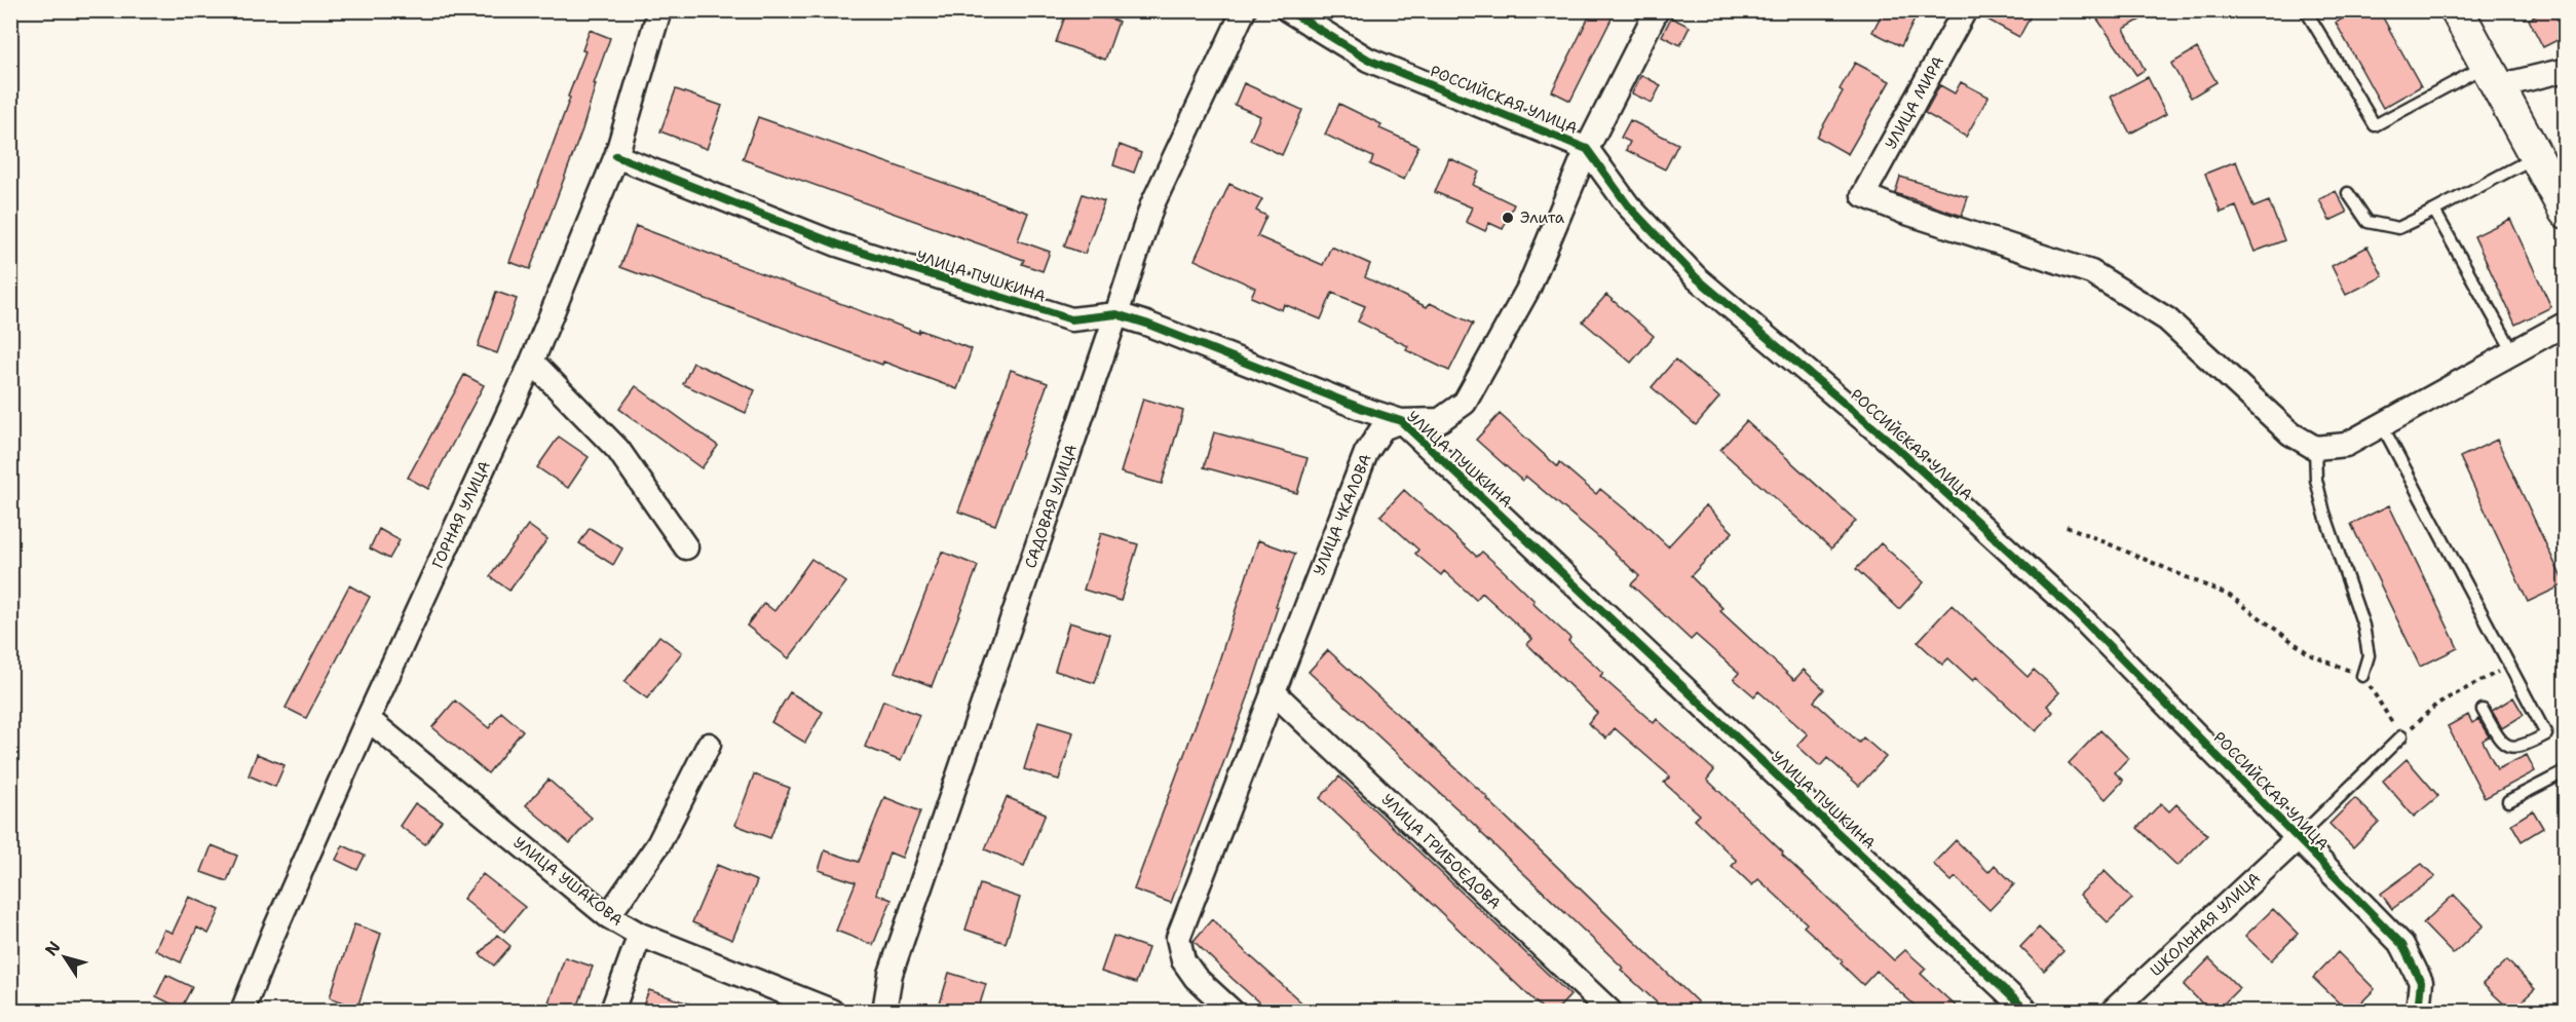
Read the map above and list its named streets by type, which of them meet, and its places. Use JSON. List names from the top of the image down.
{
  "streets": {
    "street": [
      "РОССИЙСКАЯ УЛИЦА",
      "УЛИЦА МИРА",
      "УЛИЦА ПУШКИНА",
      "САДОВАЯ УЛИЦА",
      "ГОРНАЯ УЛИЦА",
      "УЛИЦА ЧКАЛОВА",
      "УЛИЦА ГРИБОЕДОВА",
      "УЛИЦА УШАКОВА",
      "ШКОЛЬНАЯ УЛИЦА"
    ]
  },
  "crossings": [
    ["РОССИЙСКАЯ УЛИЦА", "ШКОЛЬНАЯ УЛИЦА"],
    ["УЛИЦА ПУШКИНА", "САДОВАЯ УЛИЦА"],
    ["УЛИЦА ПУШКИНА", "ГОРНАЯ УЛИЦА"],
    ["УЛИЦА ПУШКИНА", "УЛИЦА ЧКАЛОВА"],
    ["ГОРНАЯ УЛИЦА", "УЛИЦА УШАКОВА"],
    ["УЛИЦА ЧКАЛОВА", "УЛИЦА ГРИБОЕДОВА"]
  ],
  "places": ["Элита"],
  "north": "top left"
}
